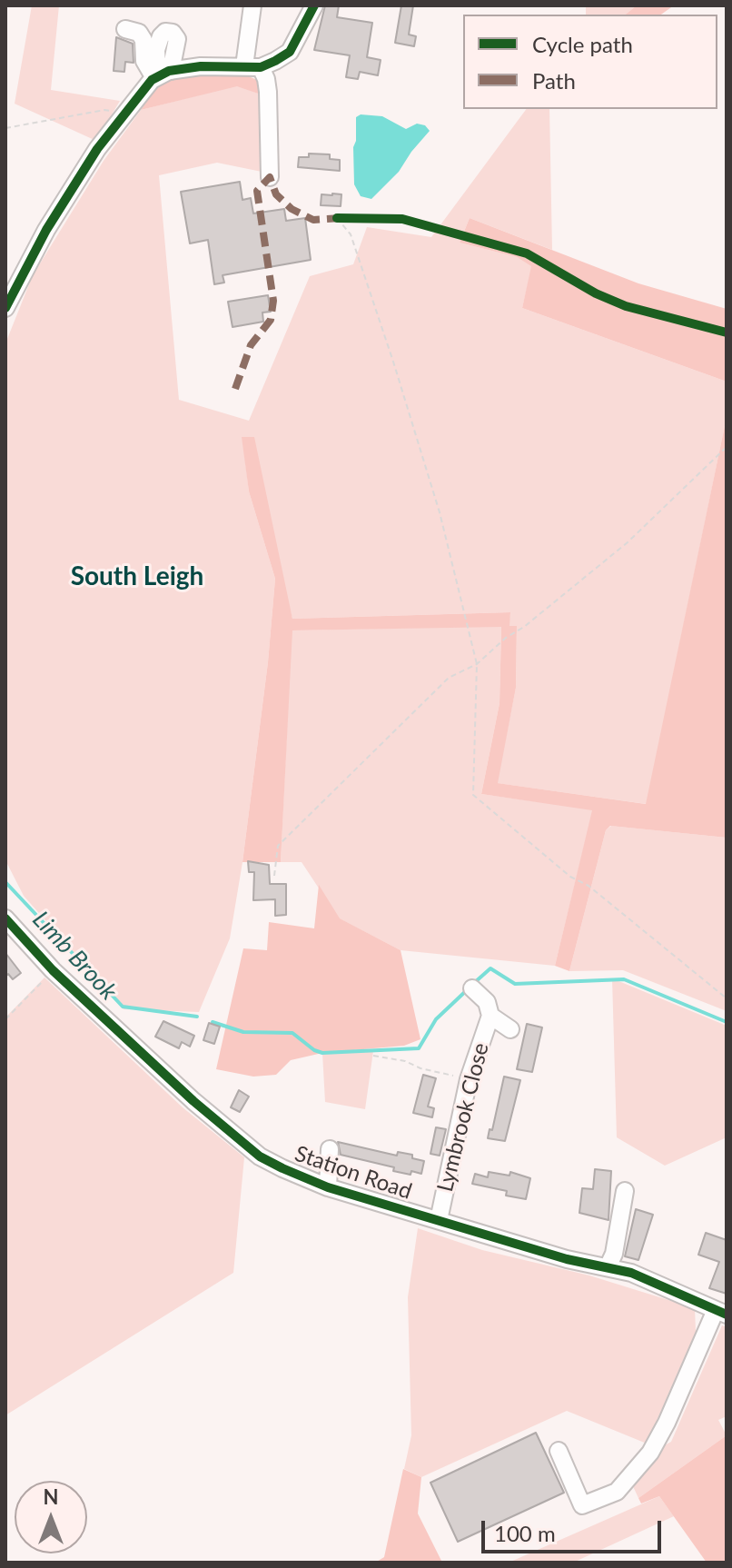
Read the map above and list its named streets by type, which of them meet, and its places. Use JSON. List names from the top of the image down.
{
  "streets": {
    "street": ["Lymbrook Close", "Station Road"]
  },
  "crossings": [
    ["Lymbrook Close", "Station Road"]
  ],
  "districts": ["South Leigh"],
  "water": ["Limb Brook"],
  "legend": ["Cycle path", "Path"],
  "scale_bar": "100 m",
  "north": "top"
}
